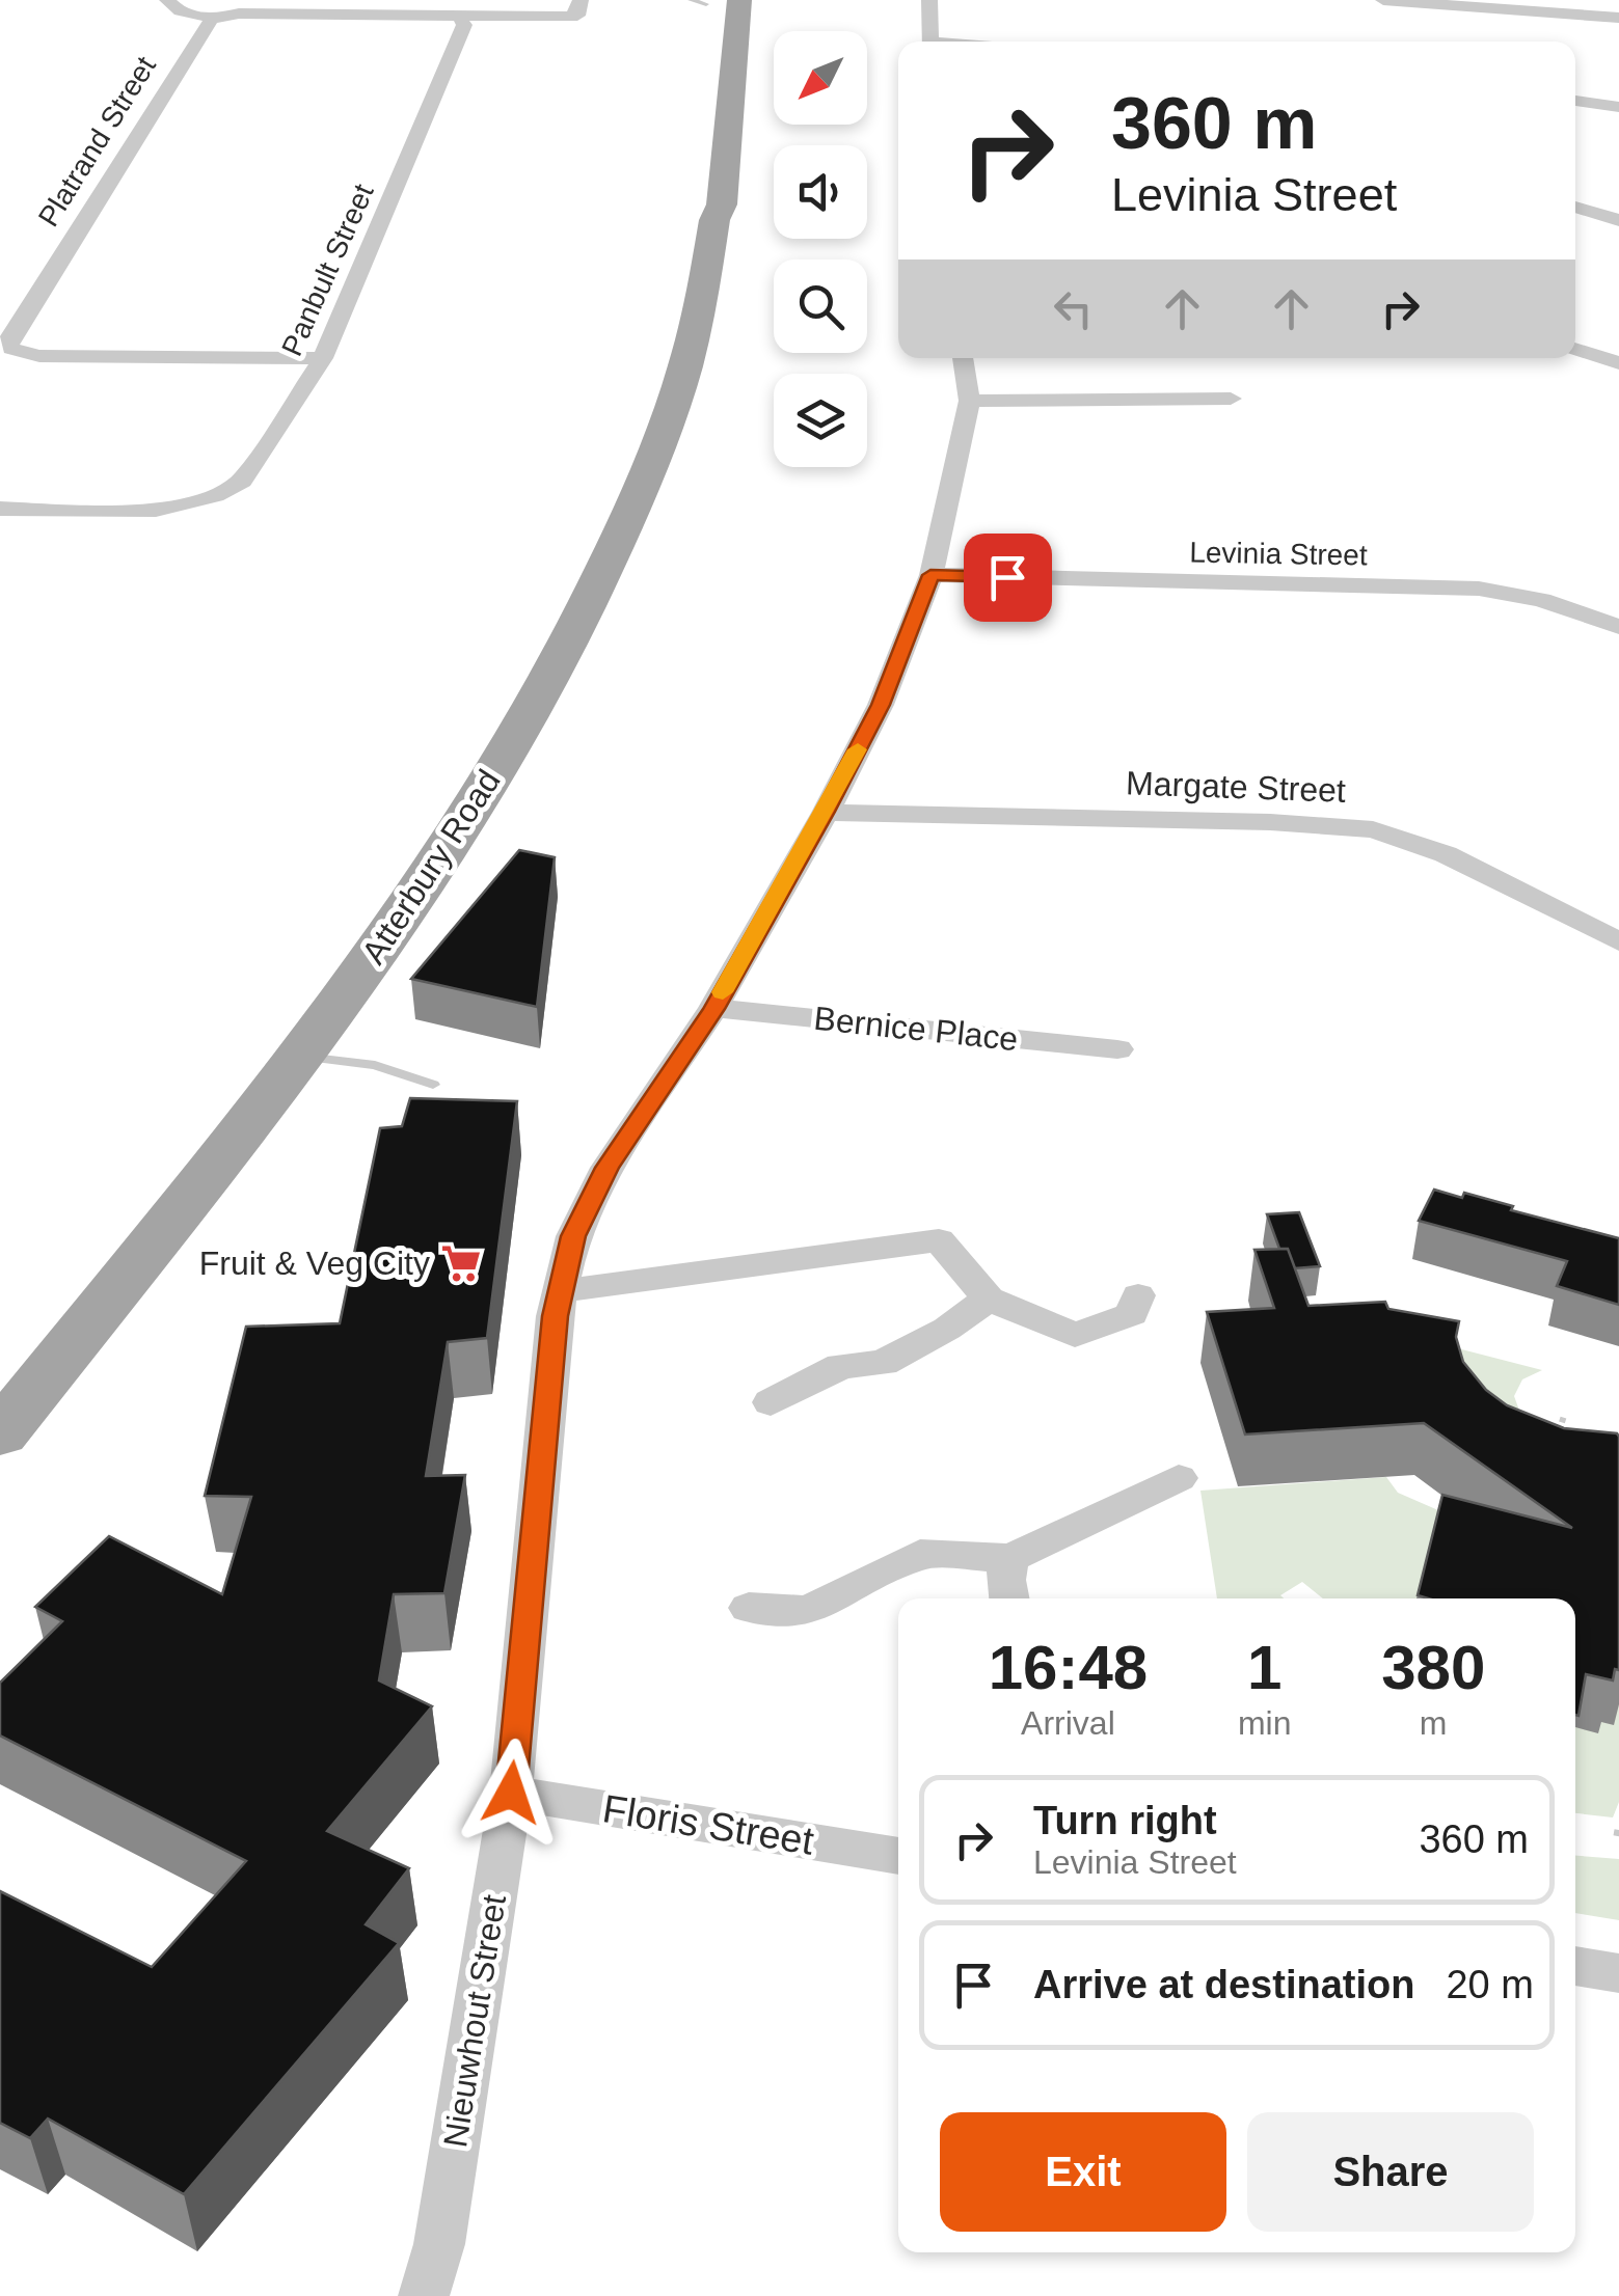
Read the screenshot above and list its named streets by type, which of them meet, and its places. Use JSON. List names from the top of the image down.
{
  "streets": {
    "main road": ["Atterbury Road"],
    "street": [
      "Platrand Street",
      "Panbult Street",
      "Levinia Street",
      "Margate Street",
      "Bernice Place",
      "Floris Street",
      "Nieuwhout Street"
    ]
  },
  "crossings": [
    ["Platrand Street", "Panbult Street"],
    ["Levinia Street", "Nieuwhout Street"],
    ["Margate Street", "Nieuwhout Street"],
    ["Bernice Place", "Nieuwhout Street"],
    ["Floris Street", "Nieuwhout Street"]
  ],
  "places": {
    "supermarket": ["Fruit & Veg City"]
  },
  "north": "bottom left",
  "page": {
    "turn": ["360 m", "Levinia Street"],
    "eta": [
      "16:48",
      "Arrival",
      "1",
      "min",
      "380",
      "m"
    ],
    "list": [
      {
        "name": "Turn right",
        "note": "Levinia Street",
        "value": "360 m"
      },
      {
        "name": "Arrive at destination",
        "value": "20 m"
      }
    ],
    "buttons": ["Exit", "Share"]
  }
}
